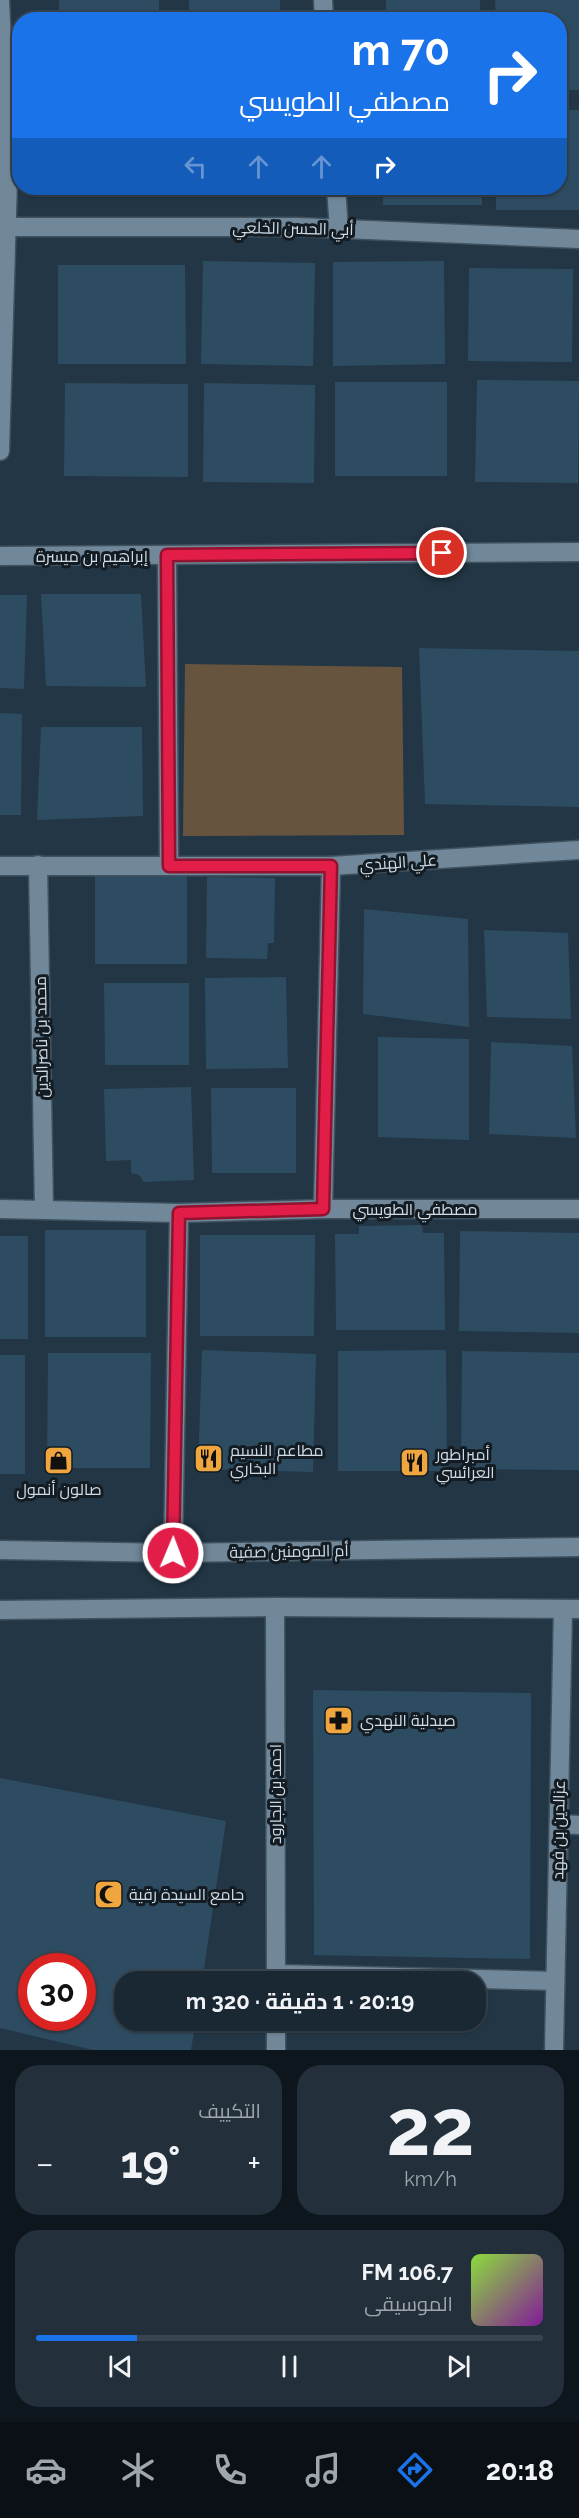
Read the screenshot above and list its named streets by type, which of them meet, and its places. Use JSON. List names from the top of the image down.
{
  "streets": {
    "street": [
      "أبي الحسن الخلعي",
      "إبراهيم بن ميسرة",
      "علي الهندي",
      "محمد بن ناصرالدين",
      "مصطفي الطويسي",
      "أم المومنين صفية",
      "احمد بن الجارود",
      "عزالدين بن فهد"
    ]
  },
  "crossings": [
    ["علي الهندي", "محمد بن ناصرالدين"],
    ["محمد بن ناصرالدين", "مصطفي الطويسي"]
  ],
  "places": {
    "restaurant": ["مطاعم النسيم البخاري", "أمبراطور العرائسي"],
    "shop": ["صالون أنمول"],
    "pharmacy": ["صيدلية النهدي"],
    "mosque": ["جامع السيدة رقية"]
  },
  "page": {
    "turn": ["70 m", "مصطفي الطويسي"],
    "limit": "30",
    "trip": "20:19 · 1 دقيقة · 320 m",
    "tile": [
      ["22", "km/h"],
      "التكييف"
    ],
    "heat": ["−", "19°", "+"],
    "song": ["106.7 FM", "الموسيقى"],
    "tabs": "20:18"
  }
}
